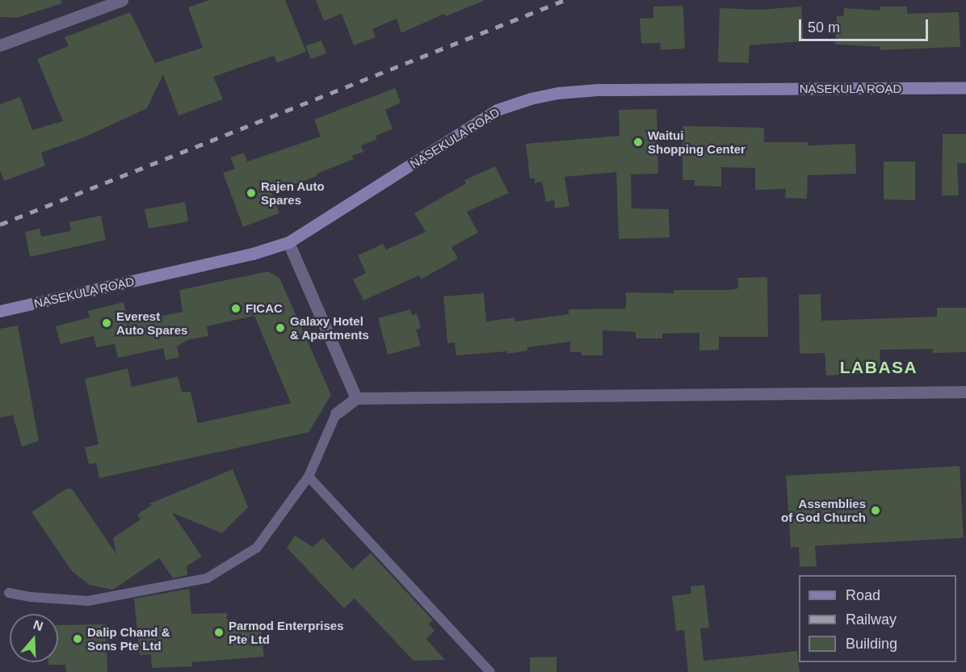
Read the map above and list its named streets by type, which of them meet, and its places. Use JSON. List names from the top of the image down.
{
  "streets": {
    "main road": ["NASEKULA ROAD"]
  },
  "districts": ["LABASA"],
  "places": [
    "Waitui Shopping Center",
    "Rajen Auto Spares",
    "FICAC",
    "Everest Auto Spares",
    "Galaxy Hotel & Apartments",
    "Assemblies of God Church",
    "Parmod Enterprises Pte Ltd",
    "Dalip Chand & Sons Pte Ltd"
  ],
  "legend": ["Road", "Railway", "Building"],
  "scale_bar": "50 m",
  "north": "top"
}
